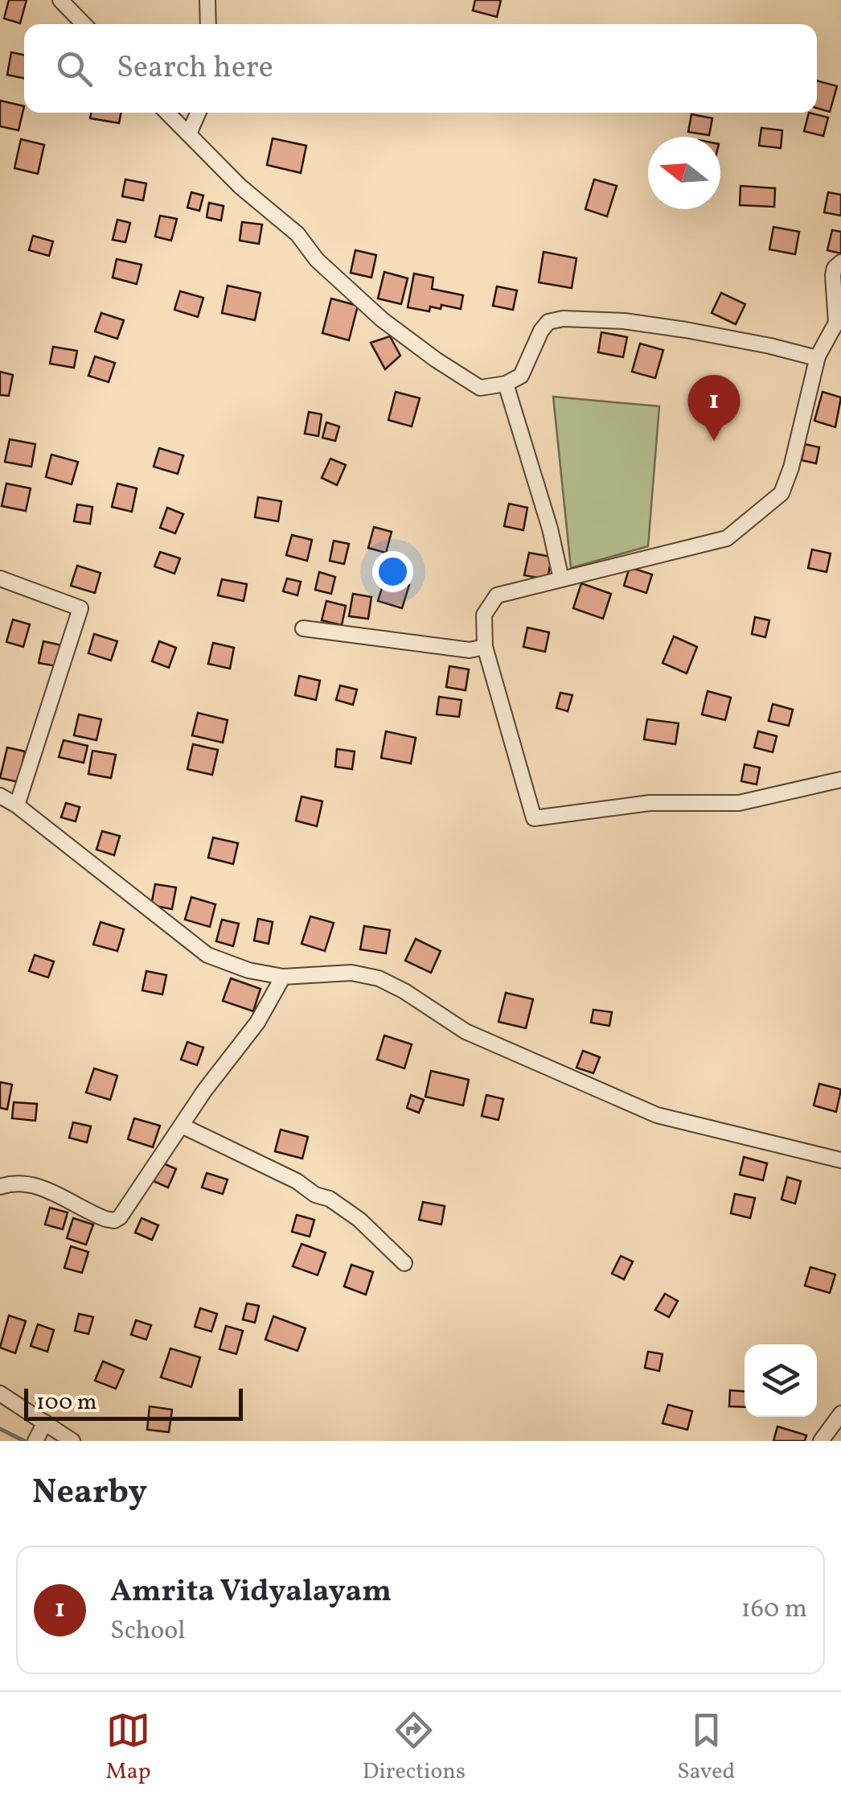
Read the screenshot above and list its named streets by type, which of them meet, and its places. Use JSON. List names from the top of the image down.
{
  "scale_bar": "100 m",
  "north": "left",
  "page": {
    "search": "Search here",
    "pins": "1",
    "scale": "100 m",
    "heading": "Nearby",
    "list": [
      {
        "mark": "1",
        "name": "Amrita Vidyalayam",
        "note": "School",
        "value": "160 m"
      }
    ],
    "nav": ["Map", "Directions", "Saved"]
  }
}
